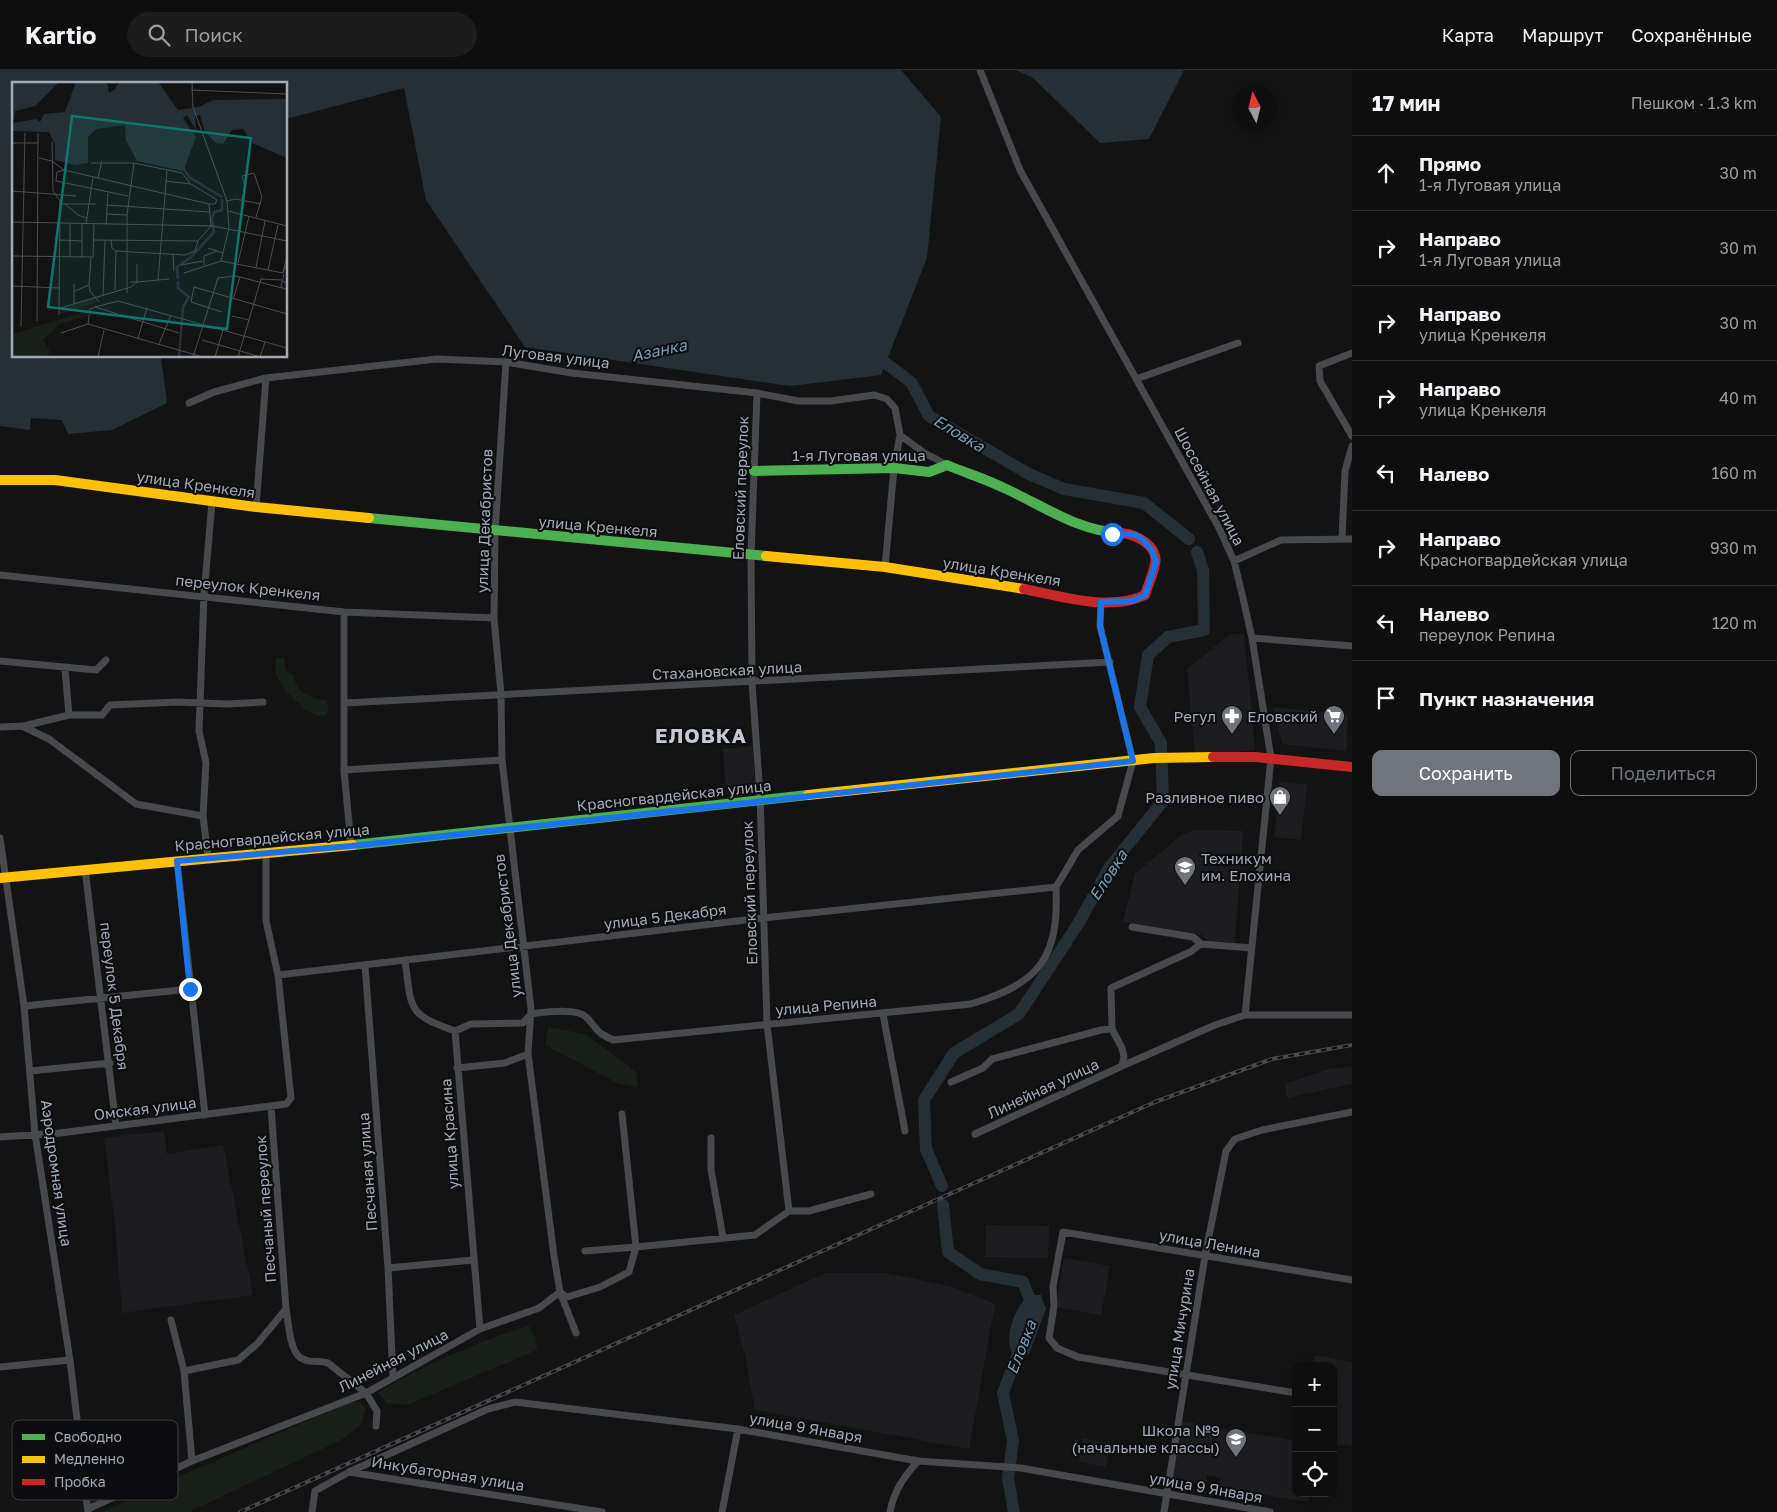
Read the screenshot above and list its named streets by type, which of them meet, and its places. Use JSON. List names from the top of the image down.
{
  "streets": {
    "street": [
      "Луговая улица",
      "1-я Луговая улица",
      "улица Кренкеля",
      "Шоссейная улица",
      "Еловский переулок",
      "улица Декабристов",
      "переулок Кренкеля",
      "Стахановская улица",
      "Красногвардейская улица",
      "улица 5 Декабря",
      "переулок 5 Декабря",
      "улица Репина",
      "Линейная улица",
      "Омская улица",
      "улица Красина",
      "Песчаная улица",
      "Аэродромная улица",
      "Песчаный переулок",
      "улица Ленина",
      "улица Мичурина",
      "улица 9 Января",
      "Инкубаторная улица"
    ]
  },
  "crossings": [
    ["Луговая улица", "Еловский переулок"],
    ["Луговая улица", "улица Декабристов"],
    ["1-я Луговая улица", "улица Кренкеля"],
    ["1-я Луговая улица", "Еловский переулок"],
    ["улица Кренкеля", "Еловский переулок"],
    ["улица Кренкеля", "улица Декабристов"],
    ["Шоссейная улица", "Красногвардейская улица"],
    ["Шоссейная улица", "Линейная улица"],
    ["Еловский переулок", "Стахановская улица"],
    ["Еловский переулок", "Красногвардейская улица"],
    ["Еловский переулок", "улица 5 Декабря"],
    ["Еловский переулок", "улица Репина"],
    ["улица Декабристов", "переулок Кренкеля"],
    ["улица Декабристов", "Стахановская улица"],
    ["улица Декабристов", "Красногвардейская улица"],
    ["улица Декабристов", "улица 5 Декабря"],
    ["улица Декабристов", "улица Репина"],
    ["улица Декабристов", "Линейная улица"],
    ["Красногвардейская улица", "переулок 5 Декабря"],
    ["Красногвардейская улица", "Аэродромная улица"],
    ["улица 5 Декабря", "улица Репина"],
    ["улица 5 Декабря", "Омская улица"],
    ["улица 5 Декабря", "Песчаная улица"],
    ["переулок 5 Декабря", "Омская улица"],
    ["Линейная улица", "улица Красина"],
    ["Линейная улица", "Песчаная улица"],
    ["Линейная улица", "Песчаный переулок"],
    ["Омская улица", "Аэродромная улица"],
    ["Омская улица", "Песчаный переулок"],
    ["улица Ленина", "улица Мичурина"],
    ["улица Мичурина", "улица 9 Января"],
    ["улица 9 Января", "Инкубаторная улица"]
  ],
  "districts": ["ЕЛОВКА"],
  "water": ["Азанка", "Еловка"],
  "places": {
    "pharmacy": ["Регул"],
    "supermarket": ["Еловский"],
    "shop": ["Разливное пиво"],
    "school or university": ["Техникум им. Елохина", "Школа №9 (начальные классы)"]
  },
  "legend": ["Свободно", "Медленно", "Пробка"],
  "north": "top",
  "page": {
    "header": "Kartio",
    "search": "Поиск",
    "nav": ["Карта", "Маршрут", "Сохранённые"],
    "heading": ["17 мин", "Пешком · 1.3 km"],
    "list": [
      ["Прямо", "1-я Луговая улица", "30 m"],
      ["Направо", "1-я Луговая улица", "30 m"],
      ["Направо", "улица Кренкеля", "30 m"],
      ["Направо", "улица Кренкеля", "40 m"],
      ["Налево", "160 m"],
      ["Направо", "Красногвардейская улица", "930 m"],
      ["Налево", "переулок Репина", "120 m"],
      "Пункт назначения"
    ],
    "buttons": ["Сохранить", "Поделиться"],
    "map_buttons": ["+", "−"]
  }
}
